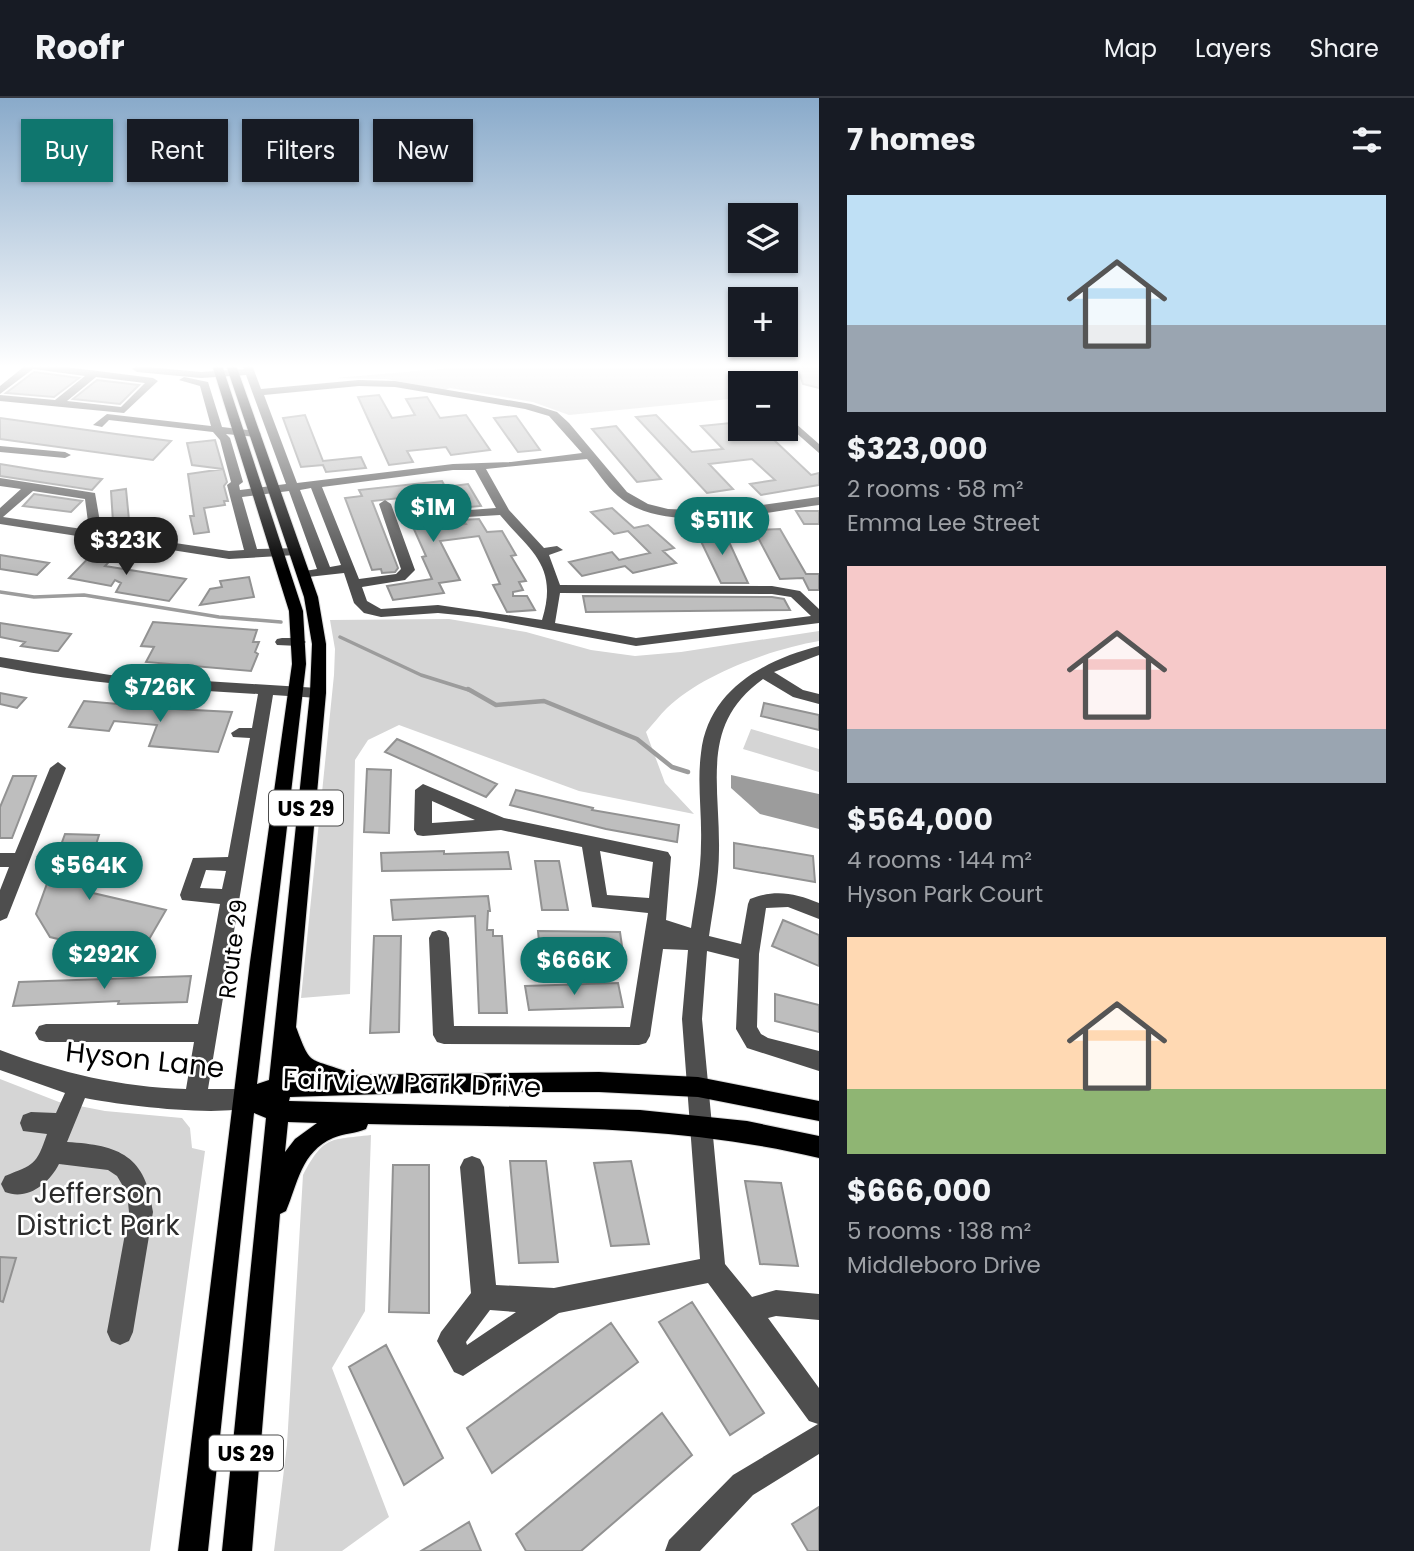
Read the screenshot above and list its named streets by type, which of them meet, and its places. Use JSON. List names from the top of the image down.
{
  "streets": {
    "main road": ["US 29", "Route 29", "Fairview Park Drive"],
    "street": ["Hyson Lane"]
  },
  "crossings": [
    ["Route 29", "Hyson Lane"],
    ["Route 29", "Fairview Park Drive"],
    ["Hyson Lane", "Fairview Park Drive"]
  ],
  "parks": ["Jefferson District Park"],
  "page": {
    "header": "Roofr",
    "nav": ["Map", "Layers", "Share"],
    "heading": "7 homes",
    "chip": [
      "Buy",
      "Rent",
      "Filters",
      "New"
    ],
    "list": [
      {
        "name": "$323,000",
        "note": "2 rooms · 58 m² · Emma Lee Street"
      },
      {
        "name": "$564,000",
        "note": "4 rooms · 144 m² · Hyson Park Court"
      },
      {
        "name": "$666,000",
        "note": "5 rooms · 138 m² · Middleboro Drive"
      }
    ],
    "map_buttons": ["+", "−"],
    "price": [
      "$1M",
      "$511K",
      "$323K",
      "$726K",
      "$564K",
      "$292K",
      "$666K"
    ]
  }
}
